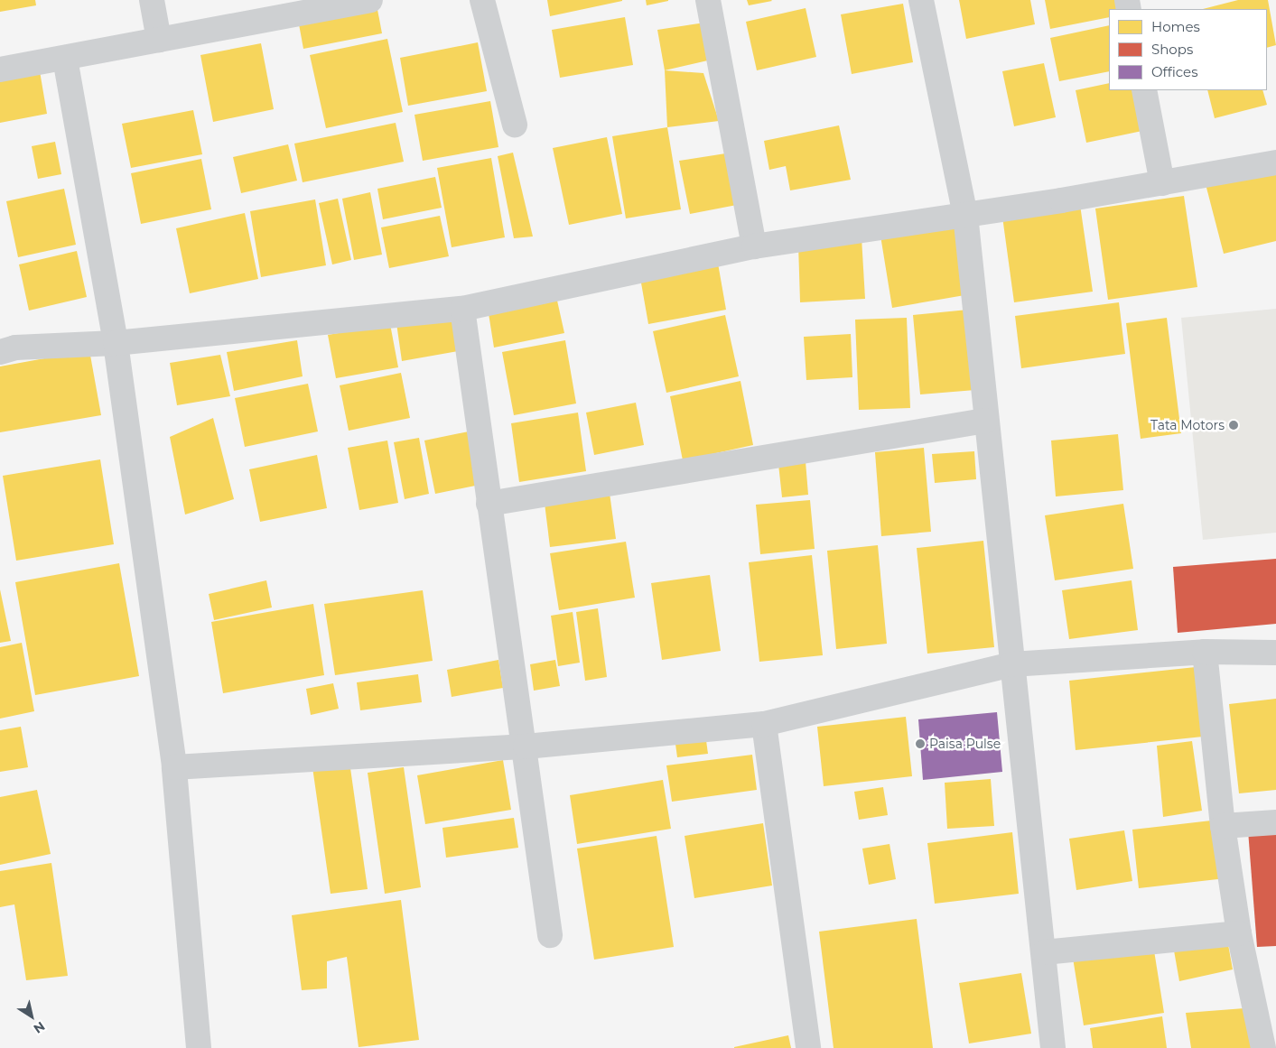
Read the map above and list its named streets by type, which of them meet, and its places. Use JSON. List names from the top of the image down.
{
  "places": ["Tata Motors", "Paisa Pulse"],
  "legend": ["Homes", "Shops", "Offices"],
  "north": "bottom right"
}
